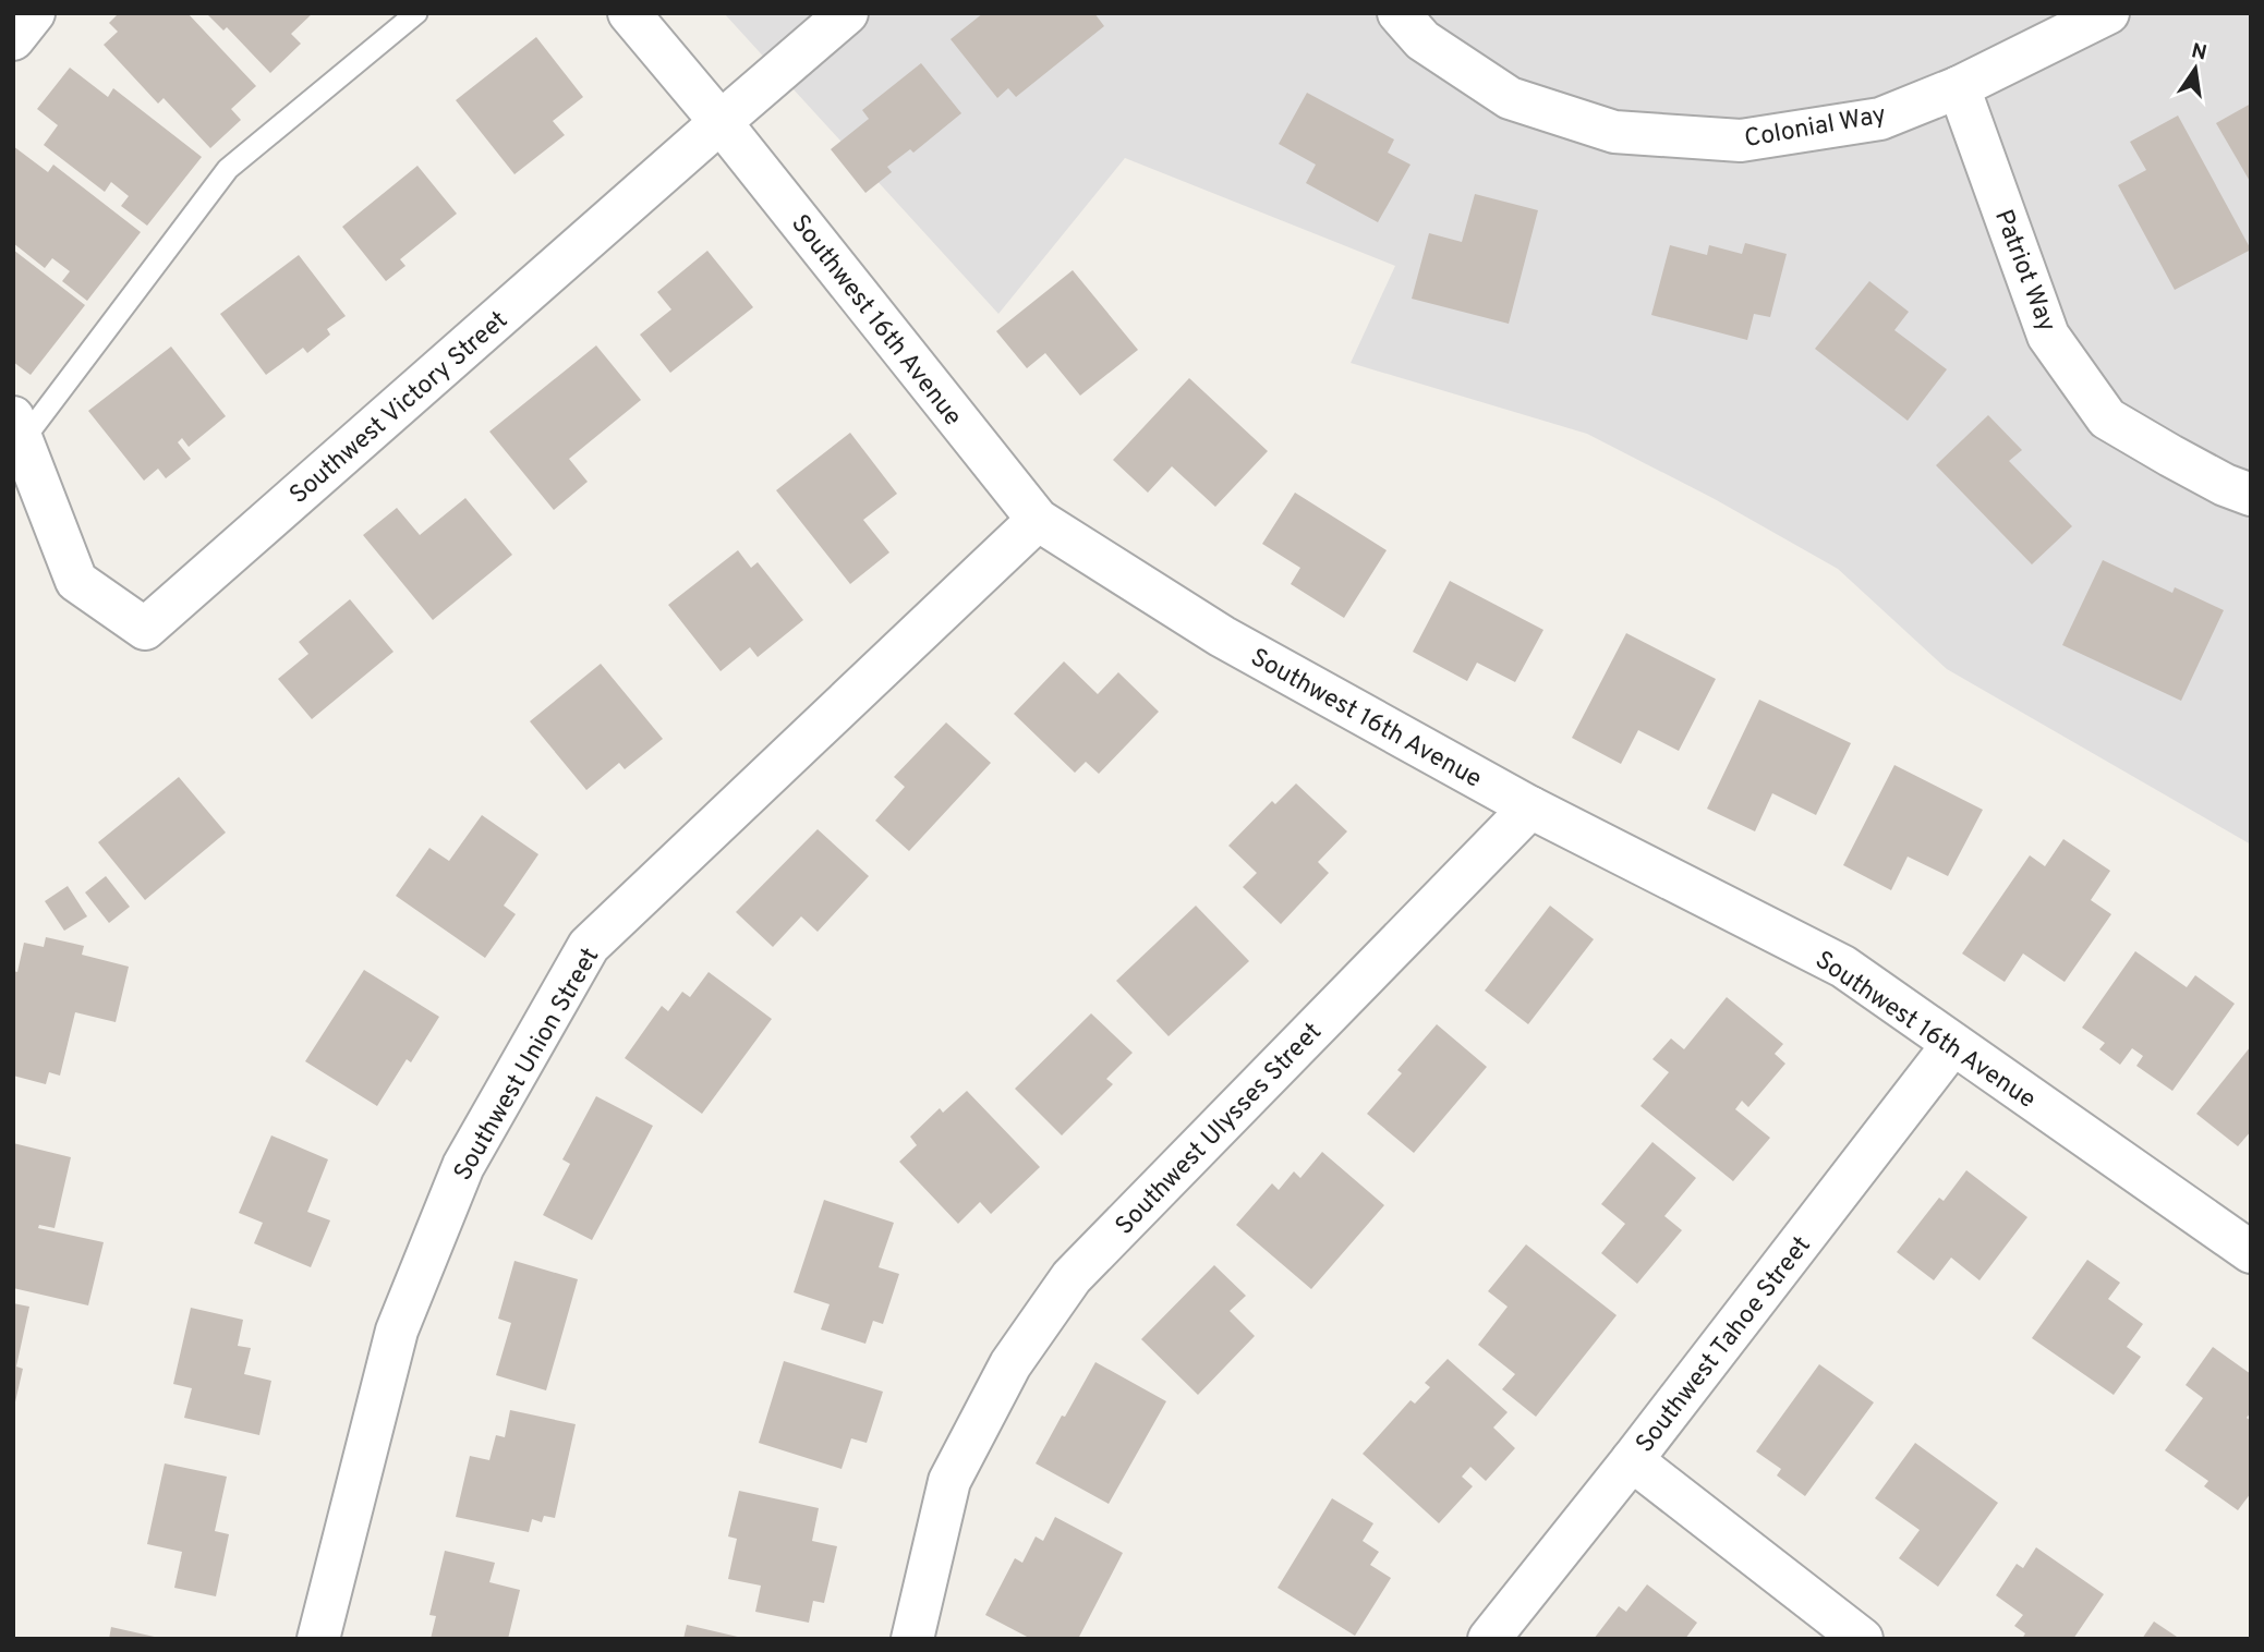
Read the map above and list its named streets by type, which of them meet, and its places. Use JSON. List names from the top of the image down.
{
  "streets": {
    "street": [
      "Colonial Way",
      "Patriot Way",
      "Southwest 16th Avenue",
      "Southwest Victory Street",
      "Southwest Union Street",
      "Southwest Ulysses Street",
      "Southwest Tahoe Street"
    ]
  },
  "crossings": [
    ["Colonial Way", "Patriot Way"],
    ["Southwest 16th Avenue", "Southwest Victory Street"],
    ["Southwest 16th Avenue", "Southwest Union Street"],
    ["Southwest 16th Avenue", "Southwest Ulysses Street"],
    ["Southwest 16th Avenue", "Southwest Tahoe Street"]
  ],
  "north": "top"
}
